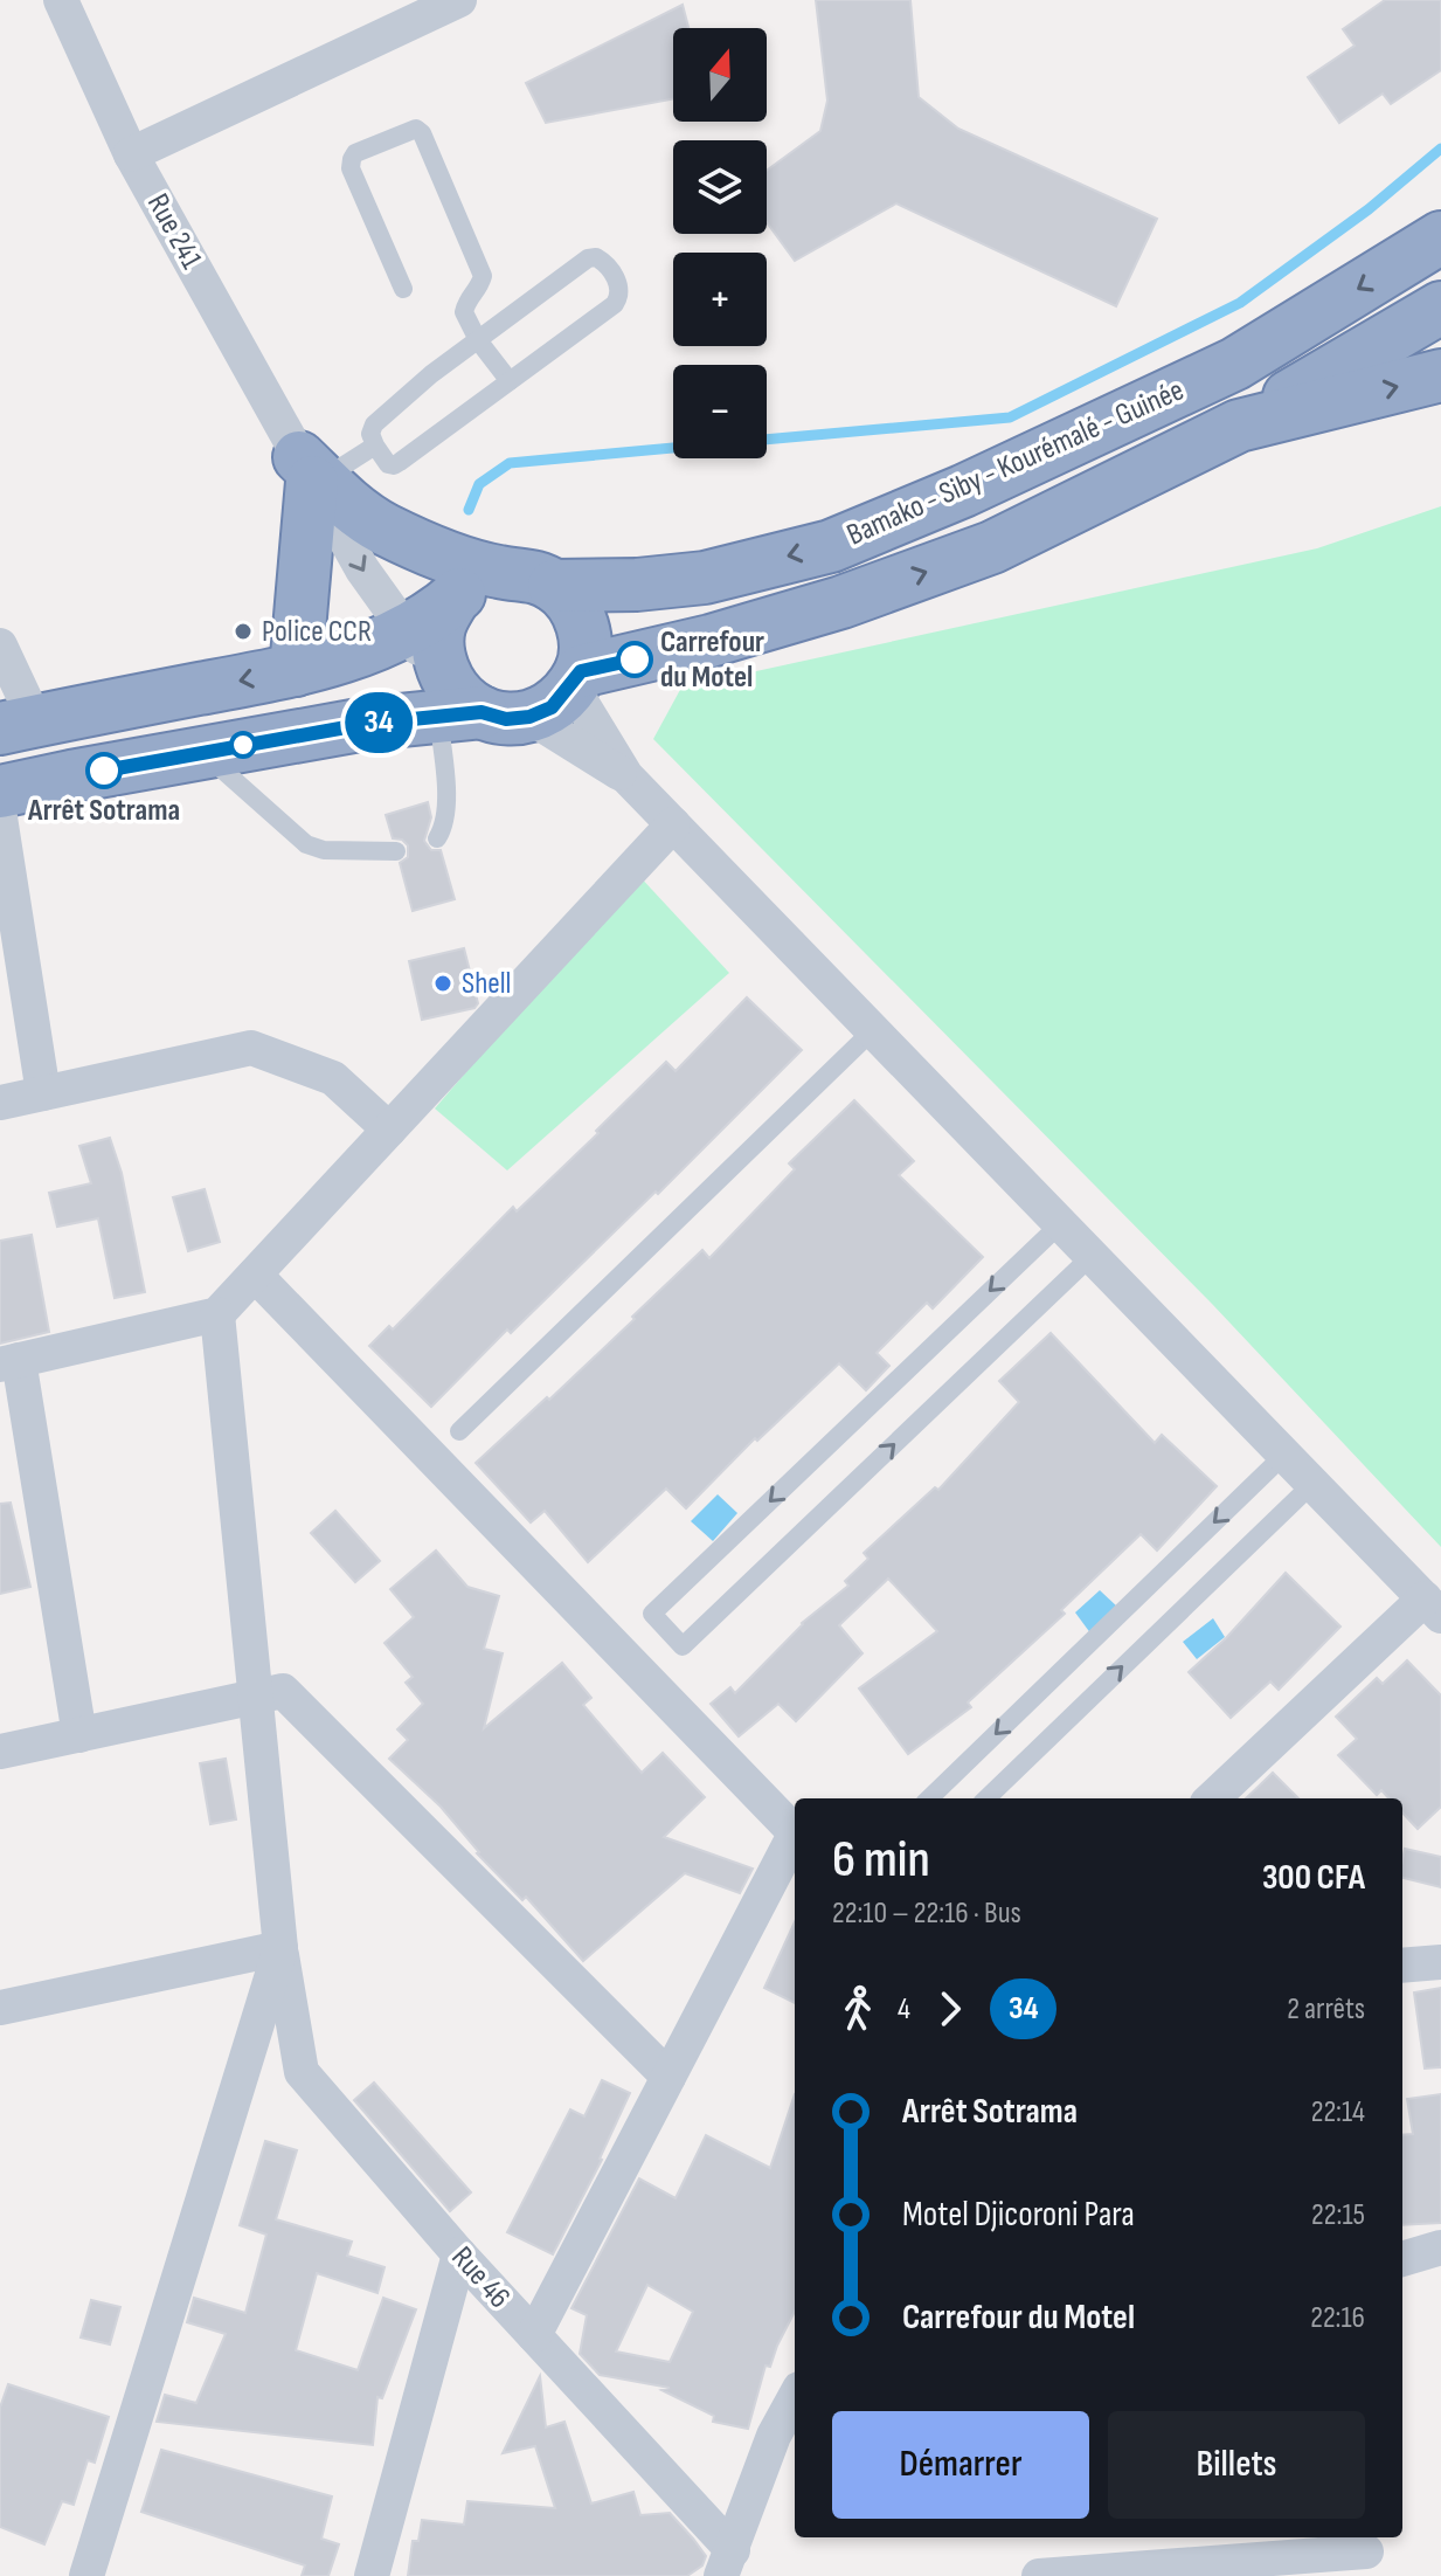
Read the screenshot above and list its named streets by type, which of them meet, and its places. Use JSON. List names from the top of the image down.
{
  "streets": {
    "highway": ["Bamako - Siby - Kourémalé - Guinée"],
    "street": ["Rue 241", "Rue 46"]
  },
  "crossings": [
    ["Rue 241", "Bamako - Siby - Kourémalé - Guinée"]
  ],
  "places": [
    "Police CCR",
    "Carrefour du Motel",
    "Arrêt Sotrama",
    "Shell"
  ],
  "lines": ["bus line 34"],
  "north": "top",
  "page": {
    "on_map": "34",
    "map_buttons": ["+", "−"],
    "heading": ["6 min", "22:10 – 22:16 · Bus", "300 CFA"],
    "legs": ["4", "34", "2 arrêts"],
    "list": [
      {
        "name": "Arrêt Sotrama",
        "value": "22:14"
      },
      {
        "name": "Motel Djicoroni Para",
        "value": "22:15"
      },
      {
        "name": "Carrefour du Motel",
        "value": "22:16"
      }
    ],
    "buttons": ["Démarrer", "Billets"]
  }
}
